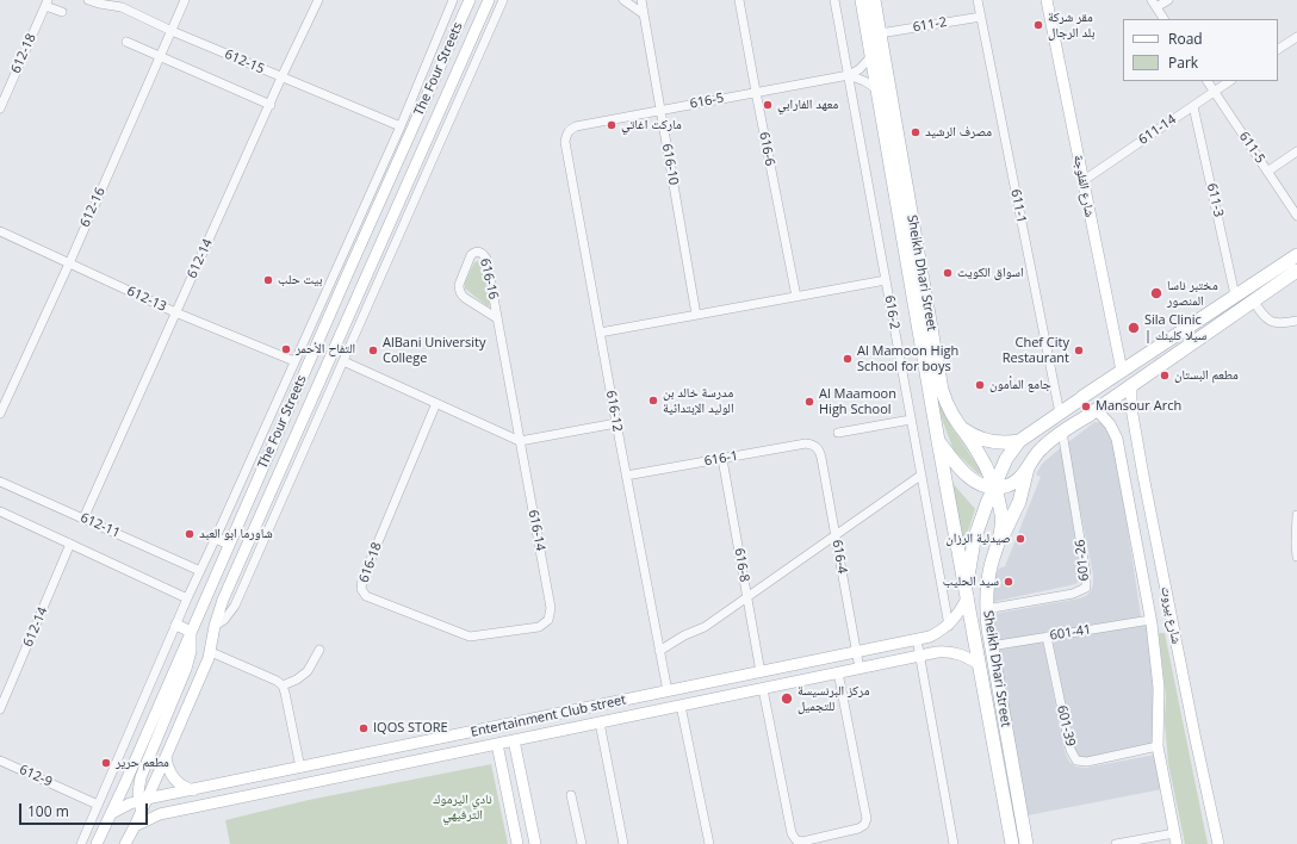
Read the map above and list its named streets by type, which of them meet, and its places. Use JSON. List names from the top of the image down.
{
  "streets": {
    "main road": [
      "The Four Streets",
      "شارع الفلوجة",
      "Sheikh Dhari Street",
      "شارع بيروت",
      "Entertainment Club street"
    ],
    "street": [
      "611-2",
      "612-18",
      "612-15",
      "616-5",
      "611-14",
      "611-5",
      "616-6",
      "616-10",
      "611-3",
      "611-1",
      "612-16",
      "612-14",
      "616-16",
      "612-13",
      "616-2",
      "616-12",
      "616-1",
      "612-11",
      "616-14",
      "616-4",
      "601-26",
      "616-18",
      "616-8",
      "601-41",
      "601-39",
      "612-9"
    ]
  },
  "crossings": [
    ["611-2", "611-1"],
    ["611-2", "Sheikh Dhari Street"],
    ["612-15", "612-16"],
    ["612-15", "612-14"],
    ["The Four Streets", "Entertainment Club street"],
    ["616-5", "616-6"],
    ["616-5", "616-10"],
    ["616-5", "616-2"],
    ["616-5", "616-12"],
    ["611-14", "611-5"],
    ["611-14", "شارع الفلوجة"],
    ["611-14", "611-3"],
    ["612-16", "612-13"],
    ["612-14", "612-13"],
    ["612-14", "612-11"],
    ["Sheikh Dhari Street", "601-26"],
    ["Sheikh Dhari Street", "601-41"],
    ["Sheikh Dhari Street", "Entertainment Club street"],
    ["616-16", "616-14"],
    ["616-2", "Entertainment Club street"],
    ["616-12", "616-1"],
    ["616-12", "Entertainment Club street"],
    ["616-1", "616-4"],
    ["616-1", "616-8"],
    ["616-14", "616-18"],
    ["616-4", "Entertainment Club street"],
    ["616-8", "Entertainment Club street"],
    ["شارع بيروت", "601-41"],
    ["شارع بيروت", "601-39"],
    ["601-41", "601-39"]
  ],
  "parks": ["نادي اليرموك الترفيهي"],
  "places": [
    "مقر شركة بلد الرجال",
    "معهد الفارابي",
    "ماركت اغاتي",
    "مصرف الرشيد",
    "اسواق الكويت",
    "بيت حلب",
    "مختبر ناسا المنصور",
    "Sila Clinic | سيلا كلينك",
    "التفاح الأحمر",
    "AlBani University College",
    "Chef City Restaurant",
    "Al Mamoon High School for boys",
    "مطعم البستان",
    "جامع المأمون",
    "مدرسة خالد بن الوليد الإبتدائية",
    "Al Maamoon High School",
    "Mansour Arch",
    "شاورما ابو العبد",
    "صيدلية الرزان",
    "سيد الحليب",
    "مركز البرنسيسة للتجميل",
    "IQOS STORE",
    "مطعم حرير"
  ],
  "legend": ["Road", "Park"],
  "scale_bar": "100 m"
}
